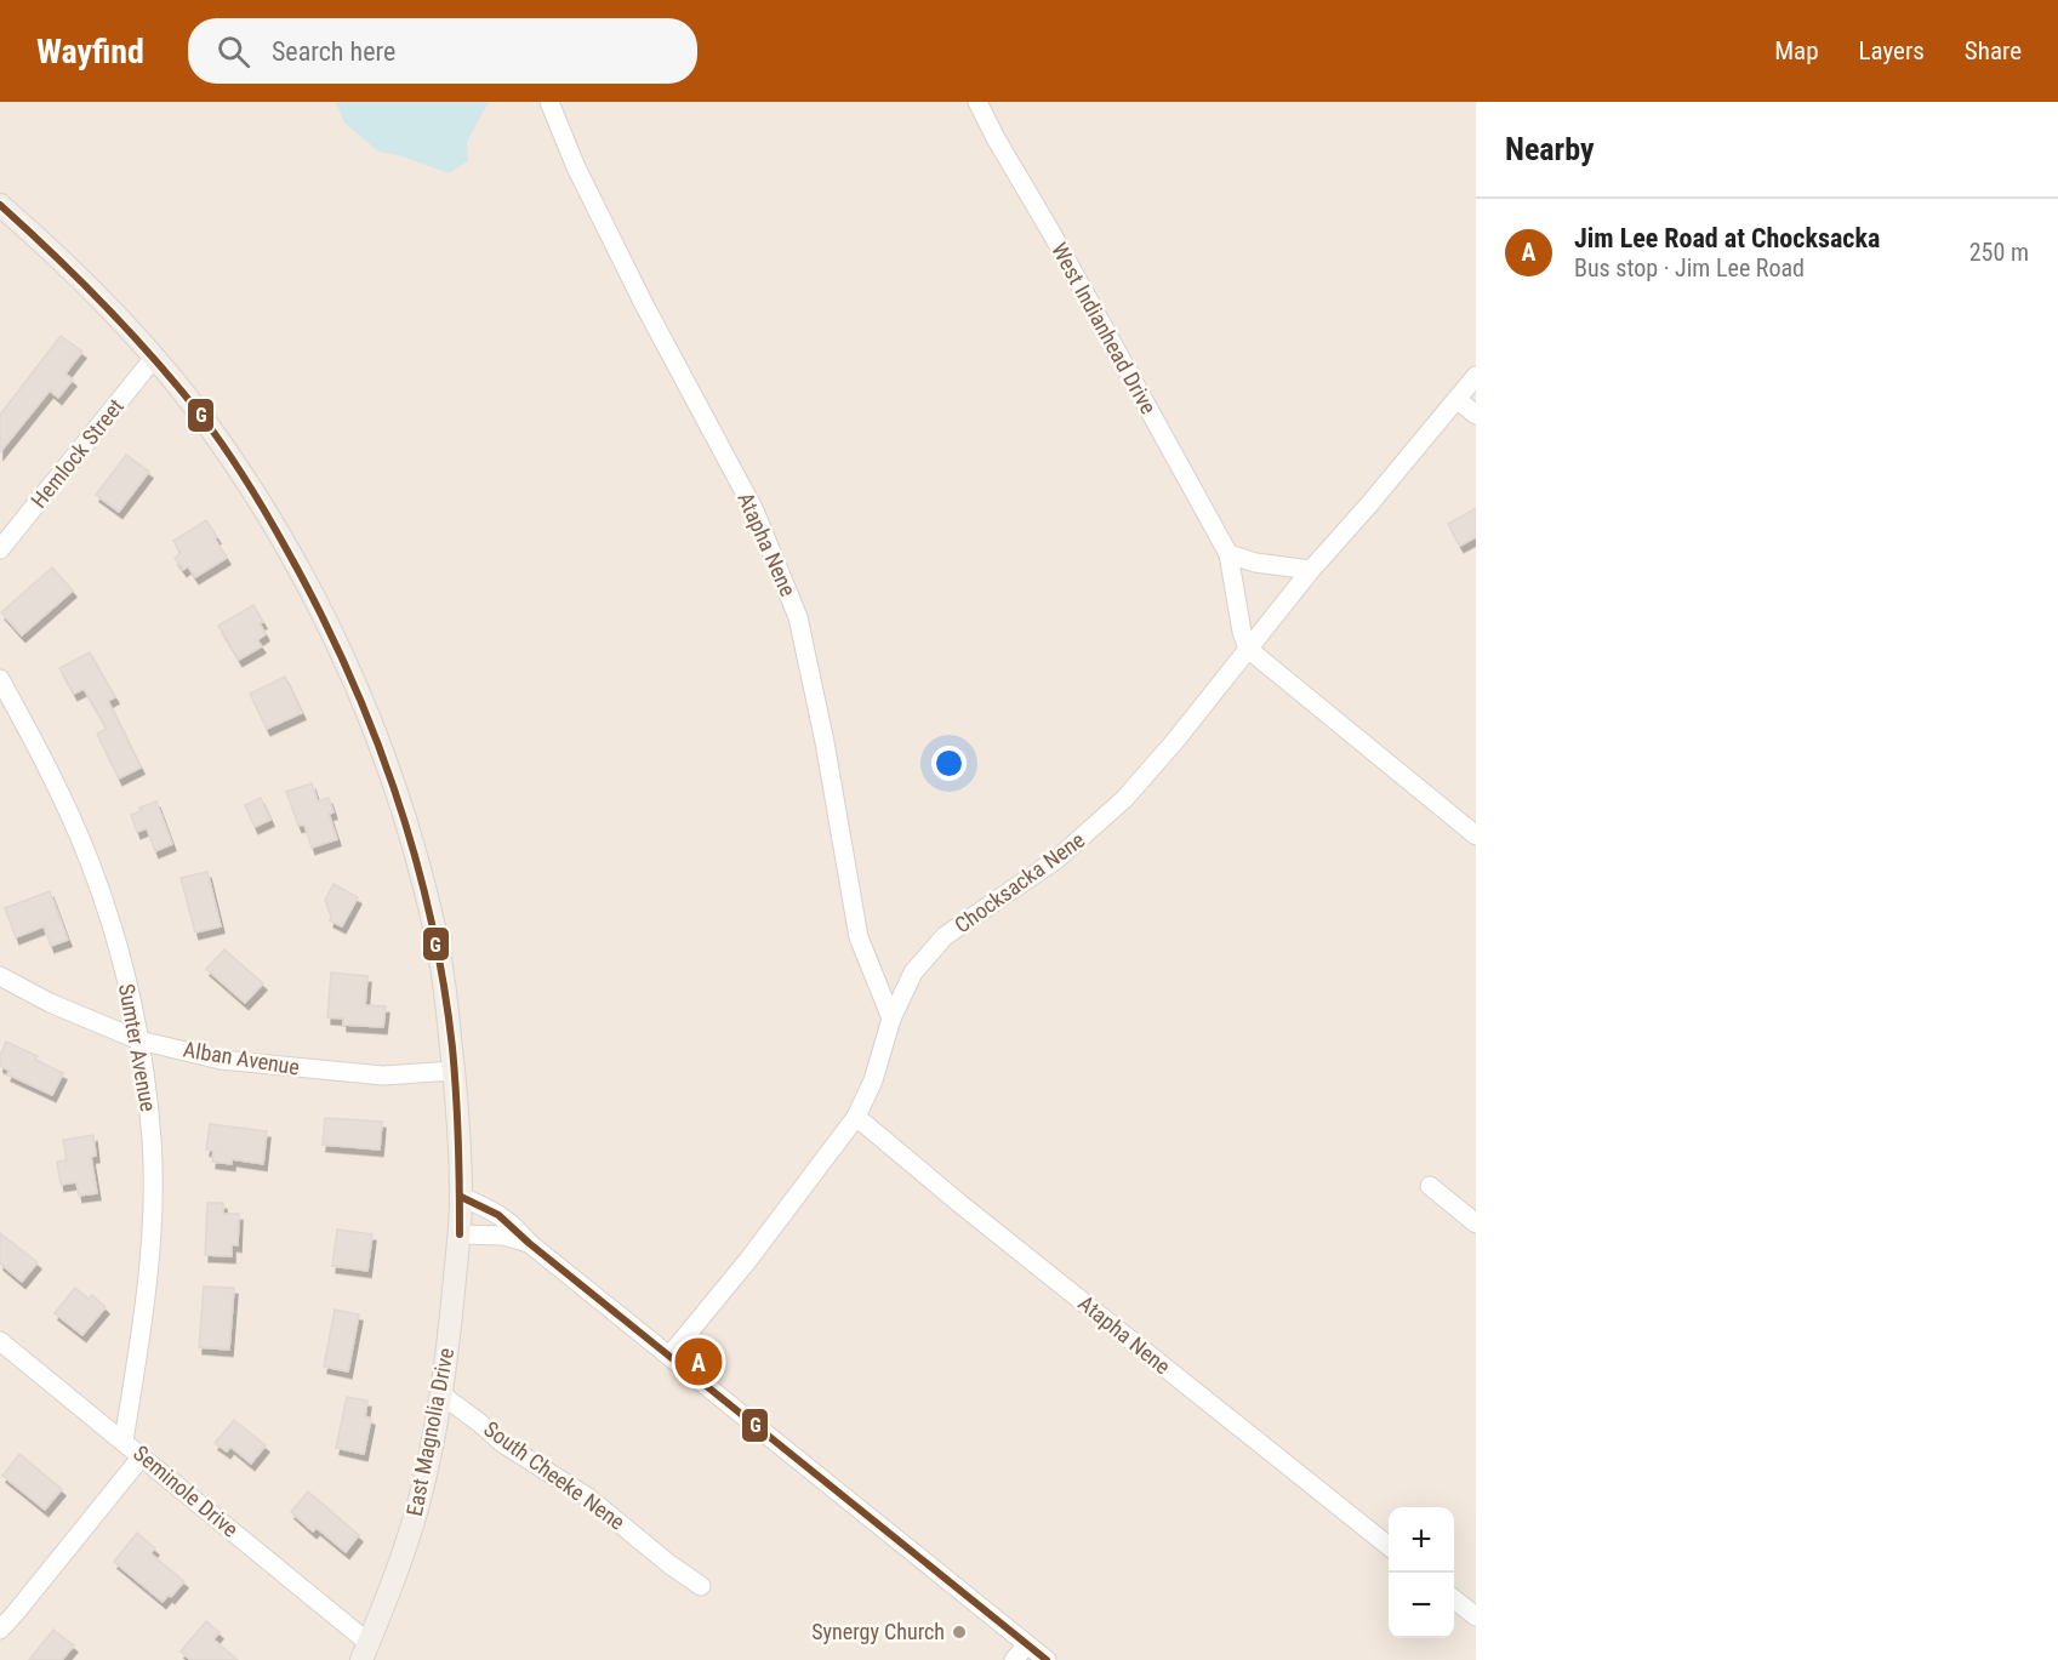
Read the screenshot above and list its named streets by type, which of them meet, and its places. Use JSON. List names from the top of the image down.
{
  "streets": {
    "main road": ["East Magnolia Drive"],
    "street": [
      "West Indianhead Drive",
      "Hemlock Street",
      "Atapha Nene",
      "Chocksacka Nene",
      "Sumter Avenue",
      "Alban Avenue",
      "South Cheeke Nene",
      "Seminole Drive"
    ]
  },
  "crossings": [
    ["West Indianhead Drive", "Chocksacka Nene"],
    ["Hemlock Street", "East Magnolia Drive"],
    ["Atapha Nene", "Chocksacka Nene"],
    ["Sumter Avenue", "Alban Avenue"],
    ["Sumter Avenue", "Seminole Drive"],
    ["Alban Avenue", "East Magnolia Drive"],
    ["East Magnolia Drive", "South Cheeke Nene"],
    ["East Magnolia Drive", "Seminole Drive"]
  ],
  "places": ["Synergy Church"],
  "lines": ["transit line G"],
  "page": {
    "header": "Wayfind",
    "search": "Search here",
    "nav": ["Map", "Layers", "Share"],
    "heading": "Nearby",
    "list": [
      {
        "mark": "A",
        "name": "Jim Lee Road at Chocksacka",
        "note": "Bus stop · Jim Lee Road",
        "value": "250 m"
      }
    ],
    "pins": "A",
    "map_buttons": ["+", "−"]
  }
}
